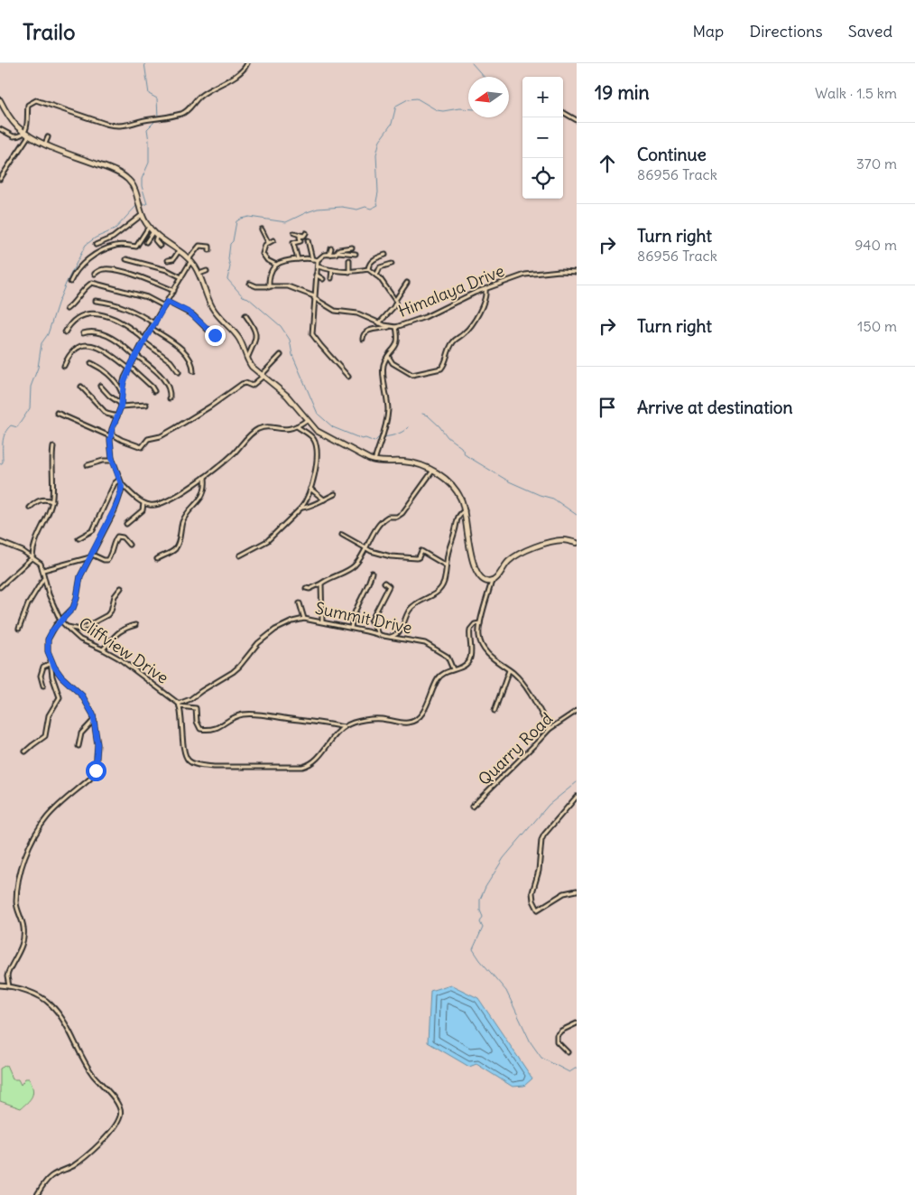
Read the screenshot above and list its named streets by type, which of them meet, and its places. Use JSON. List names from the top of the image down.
{
  "streets": {
    "street": [
      "Himalaya Drive",
      "Summit Drive",
      "Cliffview Drive",
      "Quarry Road"
    ]
  },
  "crossings": [
    ["Summit Drive", "Cliffview Drive"]
  ],
  "north": "left",
  "page": {
    "header": "Trailo",
    "nav": ["Map", "Directions", "Saved"],
    "heading": ["19 min", "Walk · 1.5 km"],
    "map_buttons": ["+", "−"],
    "list": [
      ["Continue", "86956 Track", "370 m"],
      ["Turn right", "86956 Track", "940 m"],
      ["Turn right", "150 m"],
      "Arrive at destination"
    ]
  }
}
